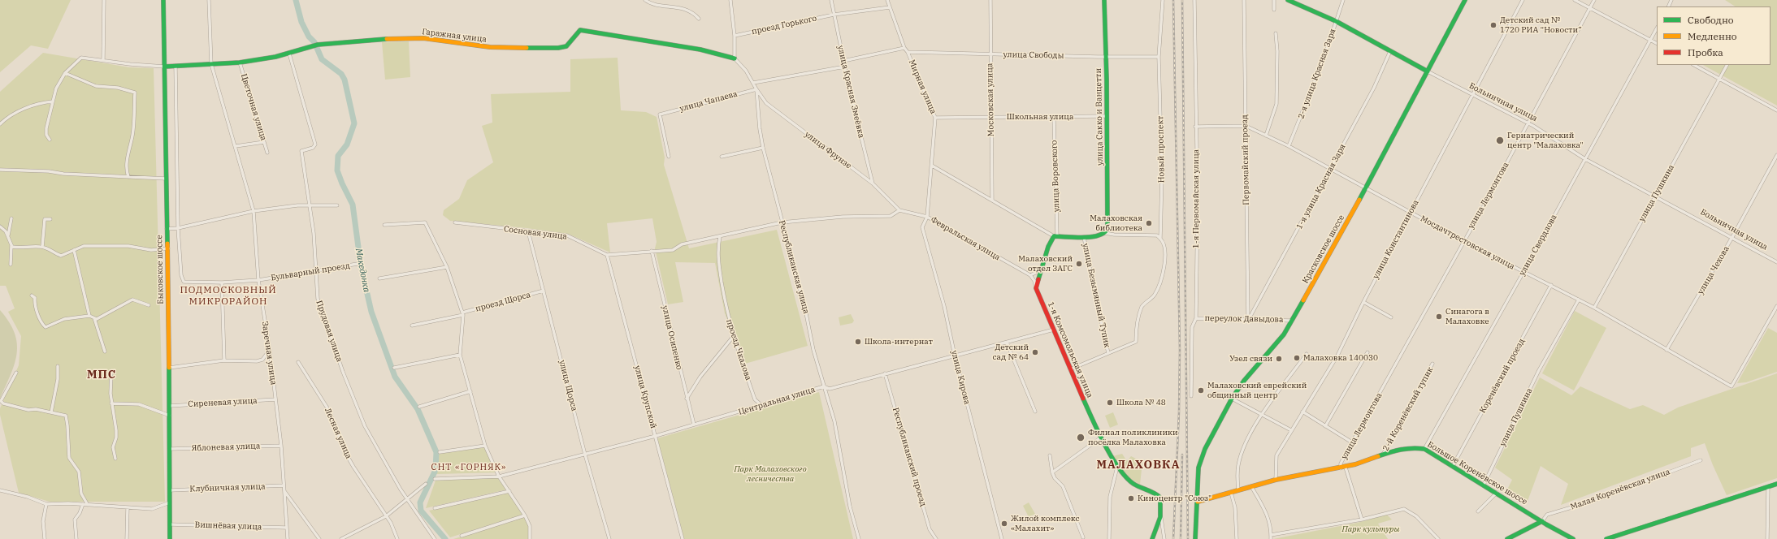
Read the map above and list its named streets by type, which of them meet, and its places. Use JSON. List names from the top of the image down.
{
  "streets": {
    "main road": [
      "Гаражная улица",
      "Больничная улица",
      "улица Сакко и Ванцетти",
      "Красковское шоссе",
      "Быковское шоссе",
      "1-я Комсомольская улица",
      "Большое Коренёвское шоссе"
    ],
    "street": [
      "проезд Горького",
      "улица Свободы",
      "2-я улица Красная Заря",
      "Мирная улица",
      "улица Красная Змеёвка",
      "Московская улица",
      "улица Чапаева",
      "Цветочная улица",
      "Школьная улица",
      "Новый проспект",
      "улица Фрунзе",
      "Первомайский проезд",
      "улица Воровского",
      "1-я улица Красная Заря",
      "улица Пушкина",
      "улица Лермонтова",
      "1-я Первомайская улица",
      "Сосновая улица",
      "Февральская улица",
      "улица Константинова",
      "Мосдачтрестовская улица",
      "улица Свердлова",
      "Республиканская улица",
      "улица Чехова",
      "Бульварный проезд",
      "улица Безымянный Тупик",
      "проезд Щорса",
      "переулок Давыдова",
      "Прудовая улица",
      "улица Осипенко",
      "проезд Чкалова",
      "Заречная улица",
      "Коренёвский проезд",
      "улица Кирова",
      "улица Щорса",
      "улица Крупской",
      "Центральная улица",
      "Сиреневая улица",
      "2-й Коренёвский тупик",
      "Лесная улица",
      "Яблоневая улица",
      "Республиканский проезд",
      "Клубничная улица",
      "Малая Коренёвская улица",
      "Вишнёвая улица"
    ]
  },
  "crossings": [
    ["проезд Горького", "Мирная улица"],
    ["проезд Горького", "улица Красная Змеёвка"],
    ["Гаражная улица", "Цветочная улица"],
    ["Гаражная улица", "Республиканская улица"],
    ["Гаражная улица", "Быковское шоссе"],
    ["Гаражная улица", "Прудовая улица"],
    ["Гаражная улица", "Заречная улица"],
    ["улица Свободы", "Мирная улица"],
    ["улица Свободы", "Московская улица"],
    ["улица Свободы", "улица Сакко и Ванцетти"],
    ["улица Свободы", "Новый проспект"],
    ["2-я улица Красная Заря", "Больничная улица"],
    ["2-я улица Красная Заря", "Мосдачтрестовская улица"],
    ["Мирная улица", "Школьная улица"],
    ["Мирная улица", "Февральская улица"],
    ["Мирная улица", "улица Кирова"],
    ["улица Красная Змеёвка", "улица Фрунзе"],
    ["Московская улица", "Школьная улица"],
    ["улица Чапаева", "улица Фрунзе"],
    ["улица Чапаева", "Республиканская улица"],
    ["Больничная улица", "1-я улица Красная Заря"],
    ["Больничная улица", "улица Пушкина"],
    ["Больничная улица", "улица Лермонтова"],
    ["Больничная улица", "улица Константинова"],
    ["Больничная улица", "улица Свердлова"],
    ["Больничная улица", "Красковское шоссе"],
    ["Больничная улица", "улица Чехова"],
    ["Школьная улица", "улица Сакко и Ванцетти"],
    ["Школьная улица", "улица Воровского"],
    ["Новый проспект", "улица Безымянный Тупик"],
    ["улица Фрунзе", "Февральская улица"],
    ["улица Фрунзе", "Республиканская улица"],
    ["Первомайский проезд", "1-я улица Красная Заря"],
    ["Первомайский проезд", "Мосдачтрестовская улица"],
    ["Первомайский проезд", "переулок Давыдова"],
    ["1-я улица Красная Заря", "Мосдачтрестовская улица"],
    ["1-я улица Красная Заря", "переулок Давыдова"],
    ["улица Пушкина", "Мосдачтрестовская улица"],
    ["улица Пушкина", "Большое Коренёвское шоссе"],
    ["улица Лермонтова", "Мосдачтрестовская улица"],
    ["улица Лермонтова", "Большое Коренёвское шоссе"],
    ["1-я Первомайская улица", "Мосдачтрестовская улица"],
    ["1-я Первомайская улица", "переулок Давыдова"],
    ["Сосновая улица", "улица Щорса"],
    ["Сосновая улица", "улица Крупской"],
    ["Февральская улица", "улица Кирова"],
    ["улица Константинова", "Мосдачтрестовская улица"],
    ["улица Константинова", "Большое Коренёвское шоссе"],
    ["Мосдачтрестовская улица", "улица Свердлова"],
    ["Мосдачтрестовская улица", "Красковское шоссе"],
    ["Мосдачтрестовская улица", "улица Чехова"],
    ["Мосдачтрестовская улица", "Коренёвский проезд"],
    ["улица Свердлова", "Большое Коренёвское шоссе"],
    ["Красковское шоссе", "переулок Давыдова"],
    ["Красковское шоссе", "Большое Коренёвское шоссе"],
    ["Республиканская улица", "Центральная улица"],
    ["Быковское шоссе", "Сиреневая улица"],
    ["Быковское шоссе", "Яблоневая улица"],
    ["Быковское шоссе", "Клубничная улица"],
    ["Быковское шоссе", "Вишнёвая улица"],
    ["Бульварный проезд", "Прудовая улица"],
    ["Бульварный проезд", "Заречная улица"],
    ["проезд Щорса", "улица Щорса"],
    ["улица Осипенко", "Центральная улица"],
    ["проезд Чкалова", "Центральная улица"],
    ["1-я Комсомольская улица", "Центральная улица"],
    ["Заречная улица", "Сиреневая улица"],
    ["Заречная улица", "Яблоневая улица"],
    ["Заречная улица", "Клубничная улица"],
    ["Коренёвский проезд", "Большое Коренёвское шоссе"],
    ["улица Кирова", "Центральная улица"],
    ["улица Щорса", "Центральная улица"],
    ["улица Крупской", "Центральная улица"],
    ["Центральная улица", "Республиканский проезд"],
    ["2-й Коренёвский тупик", "Большое Коренёвское шоссе"],
    ["Большое Коренёвское шоссе", "Малая Коренёвская улица"]
  ],
  "districts": [
    "ПОДМОСКОВНЫЙ МИКРОРАЙОН",
    "МПС",
    "МАЛАХОВКА",
    "СНТ «ГОРНЯК»"
  ],
  "water": ["Македонка"],
  "parks": ["Парк Малаховского лесничества", "Парк культуры"],
  "places": [
    "Детский сад № 1720 РИА “Новости”",
    "Гериатрический центр \"Малаховка\"",
    "Малаховская библиотека",
    "Малаховский отдел ЗАГС",
    "Синагога в Малаховке",
    "Школа-интернат",
    "Детский сад № 64",
    "Малаховка 140030",
    "Узел связи",
    "Малаховский еврейский общинный центр",
    "Школа № 48",
    "Филиал поликлиники посёлка Малаховка",
    "Киноцентр \"Союз\"",
    "Жилой комплекс «Малахит»"
  ],
  "legend": ["Свободно", "Медленно", "Пробка"]
}
